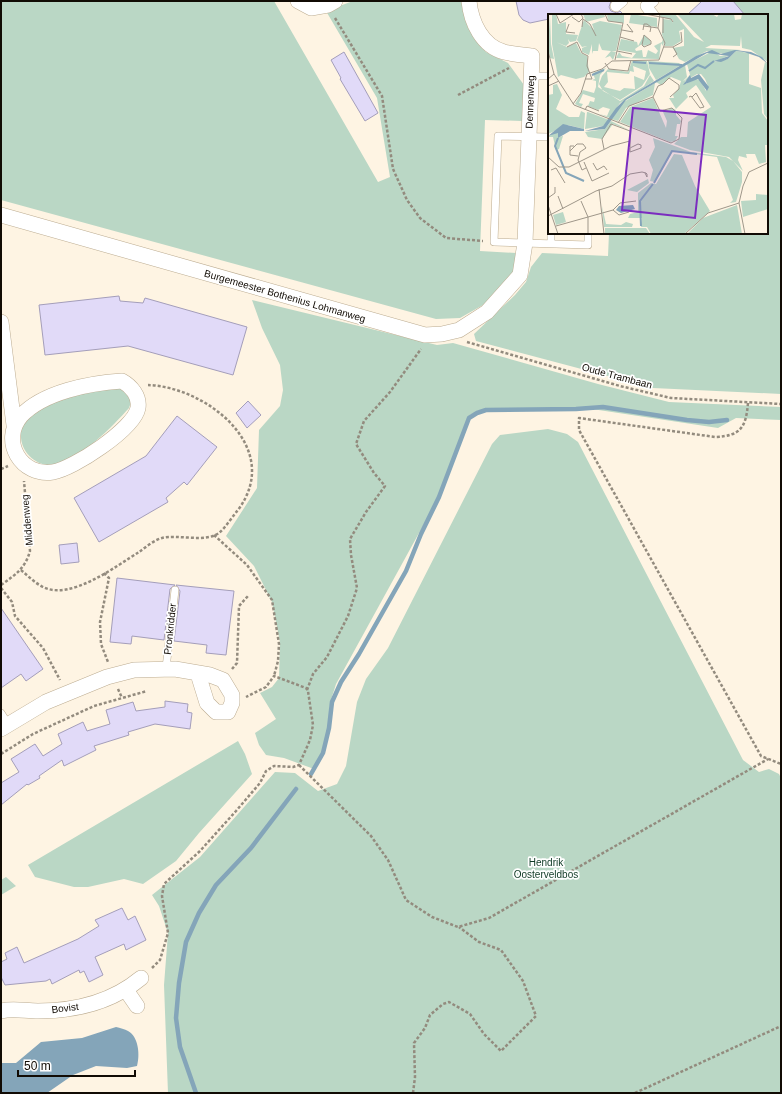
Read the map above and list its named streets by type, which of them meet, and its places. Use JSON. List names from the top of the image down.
{
  "streets": {
    "street": [
      "Dennenweg",
      "Burgemeester Bothenius Lohmanweg",
      "Pronkridder",
      "Bovist"
    ],
    "path": ["Oude Trambaan", "Middenweg"]
  },
  "crossings": [
    ["Dennenweg", "Burgemeester Bothenius Lohmanweg"],
    ["Burgemeester Bothenius Lohmanweg", "Oude Trambaan"]
  ],
  "parks": ["Hendrik Oosterveldbos"],
  "scale_bar": "50 m"
}
